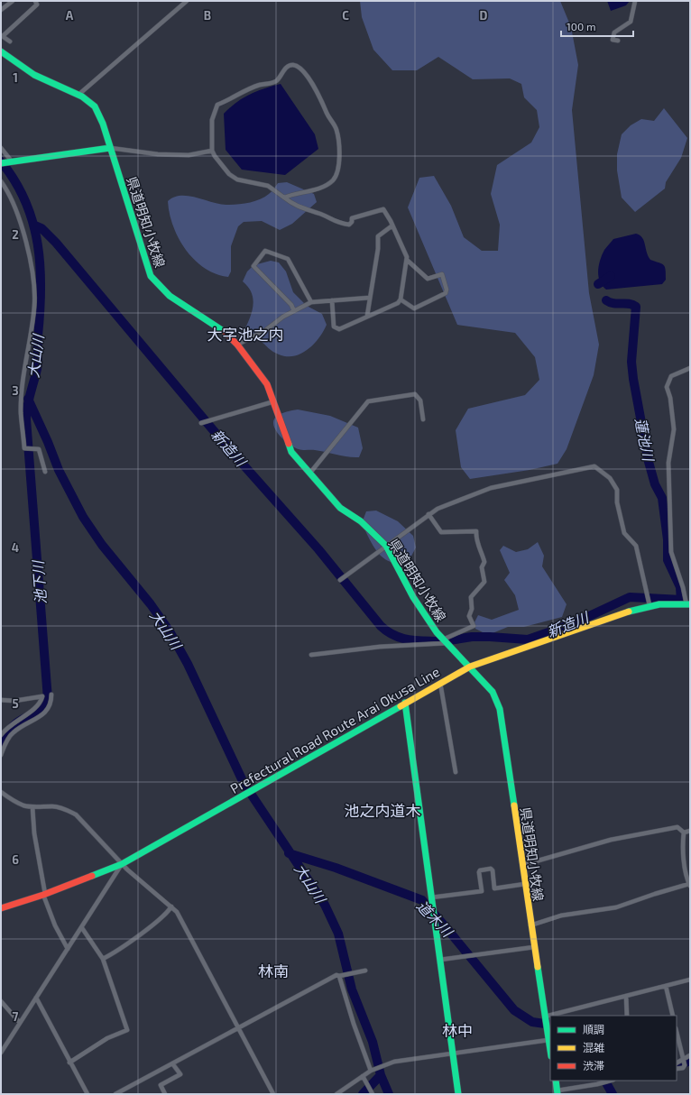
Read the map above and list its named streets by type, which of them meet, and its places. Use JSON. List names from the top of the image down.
{
  "streets": {
    "main road": ["県道明知小牧線", "Prefectural Road Route Arai Okusa Line"]
  },
  "crossings": [
    ["県道明知小牧線", "Prefectural Road Route Arai Okusa Line"]
  ],
  "districts": [
    "大字池之内",
    "池之内道木",
    "林南",
    "林中"
  ],
  "water": [
    "大山川",
    "蓮池川",
    "新造川",
    "池下川",
    "道木川"
  ],
  "legend": ["順調", "混雑", "渋滞"],
  "scale_bar": "100 m",
  "grid": {
    "columns": [
      "A",
      "B",
      "C",
      "D"
    ],
    "rows": [
      "1",
      "2",
      "3",
      "4",
      "5",
      "6",
      "7"
    ]
  }
}
